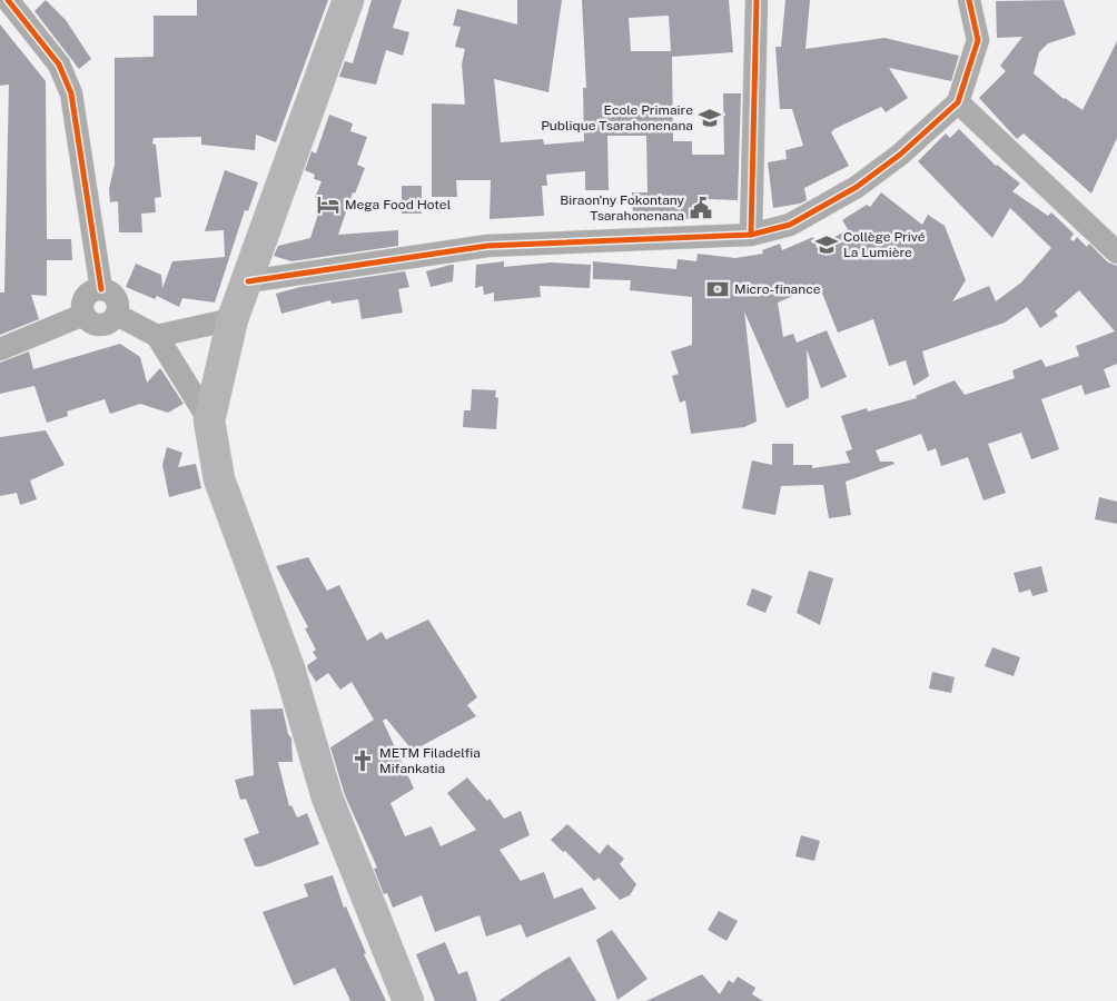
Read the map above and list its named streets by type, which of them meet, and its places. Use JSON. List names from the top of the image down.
{
  "places": {
    "school or university": ["Ecole Primaire Publique Tsarahonenana", "Collège Privé La Lumière"],
    "hotel": ["Mega Food Hotel"],
    "public building": ["Biraon'ny Fokontany Tsarahonenana"],
    "bank": ["Micro-finance"],
    "church": ["METM Filadelfia Mifankatia"]
  }
}
